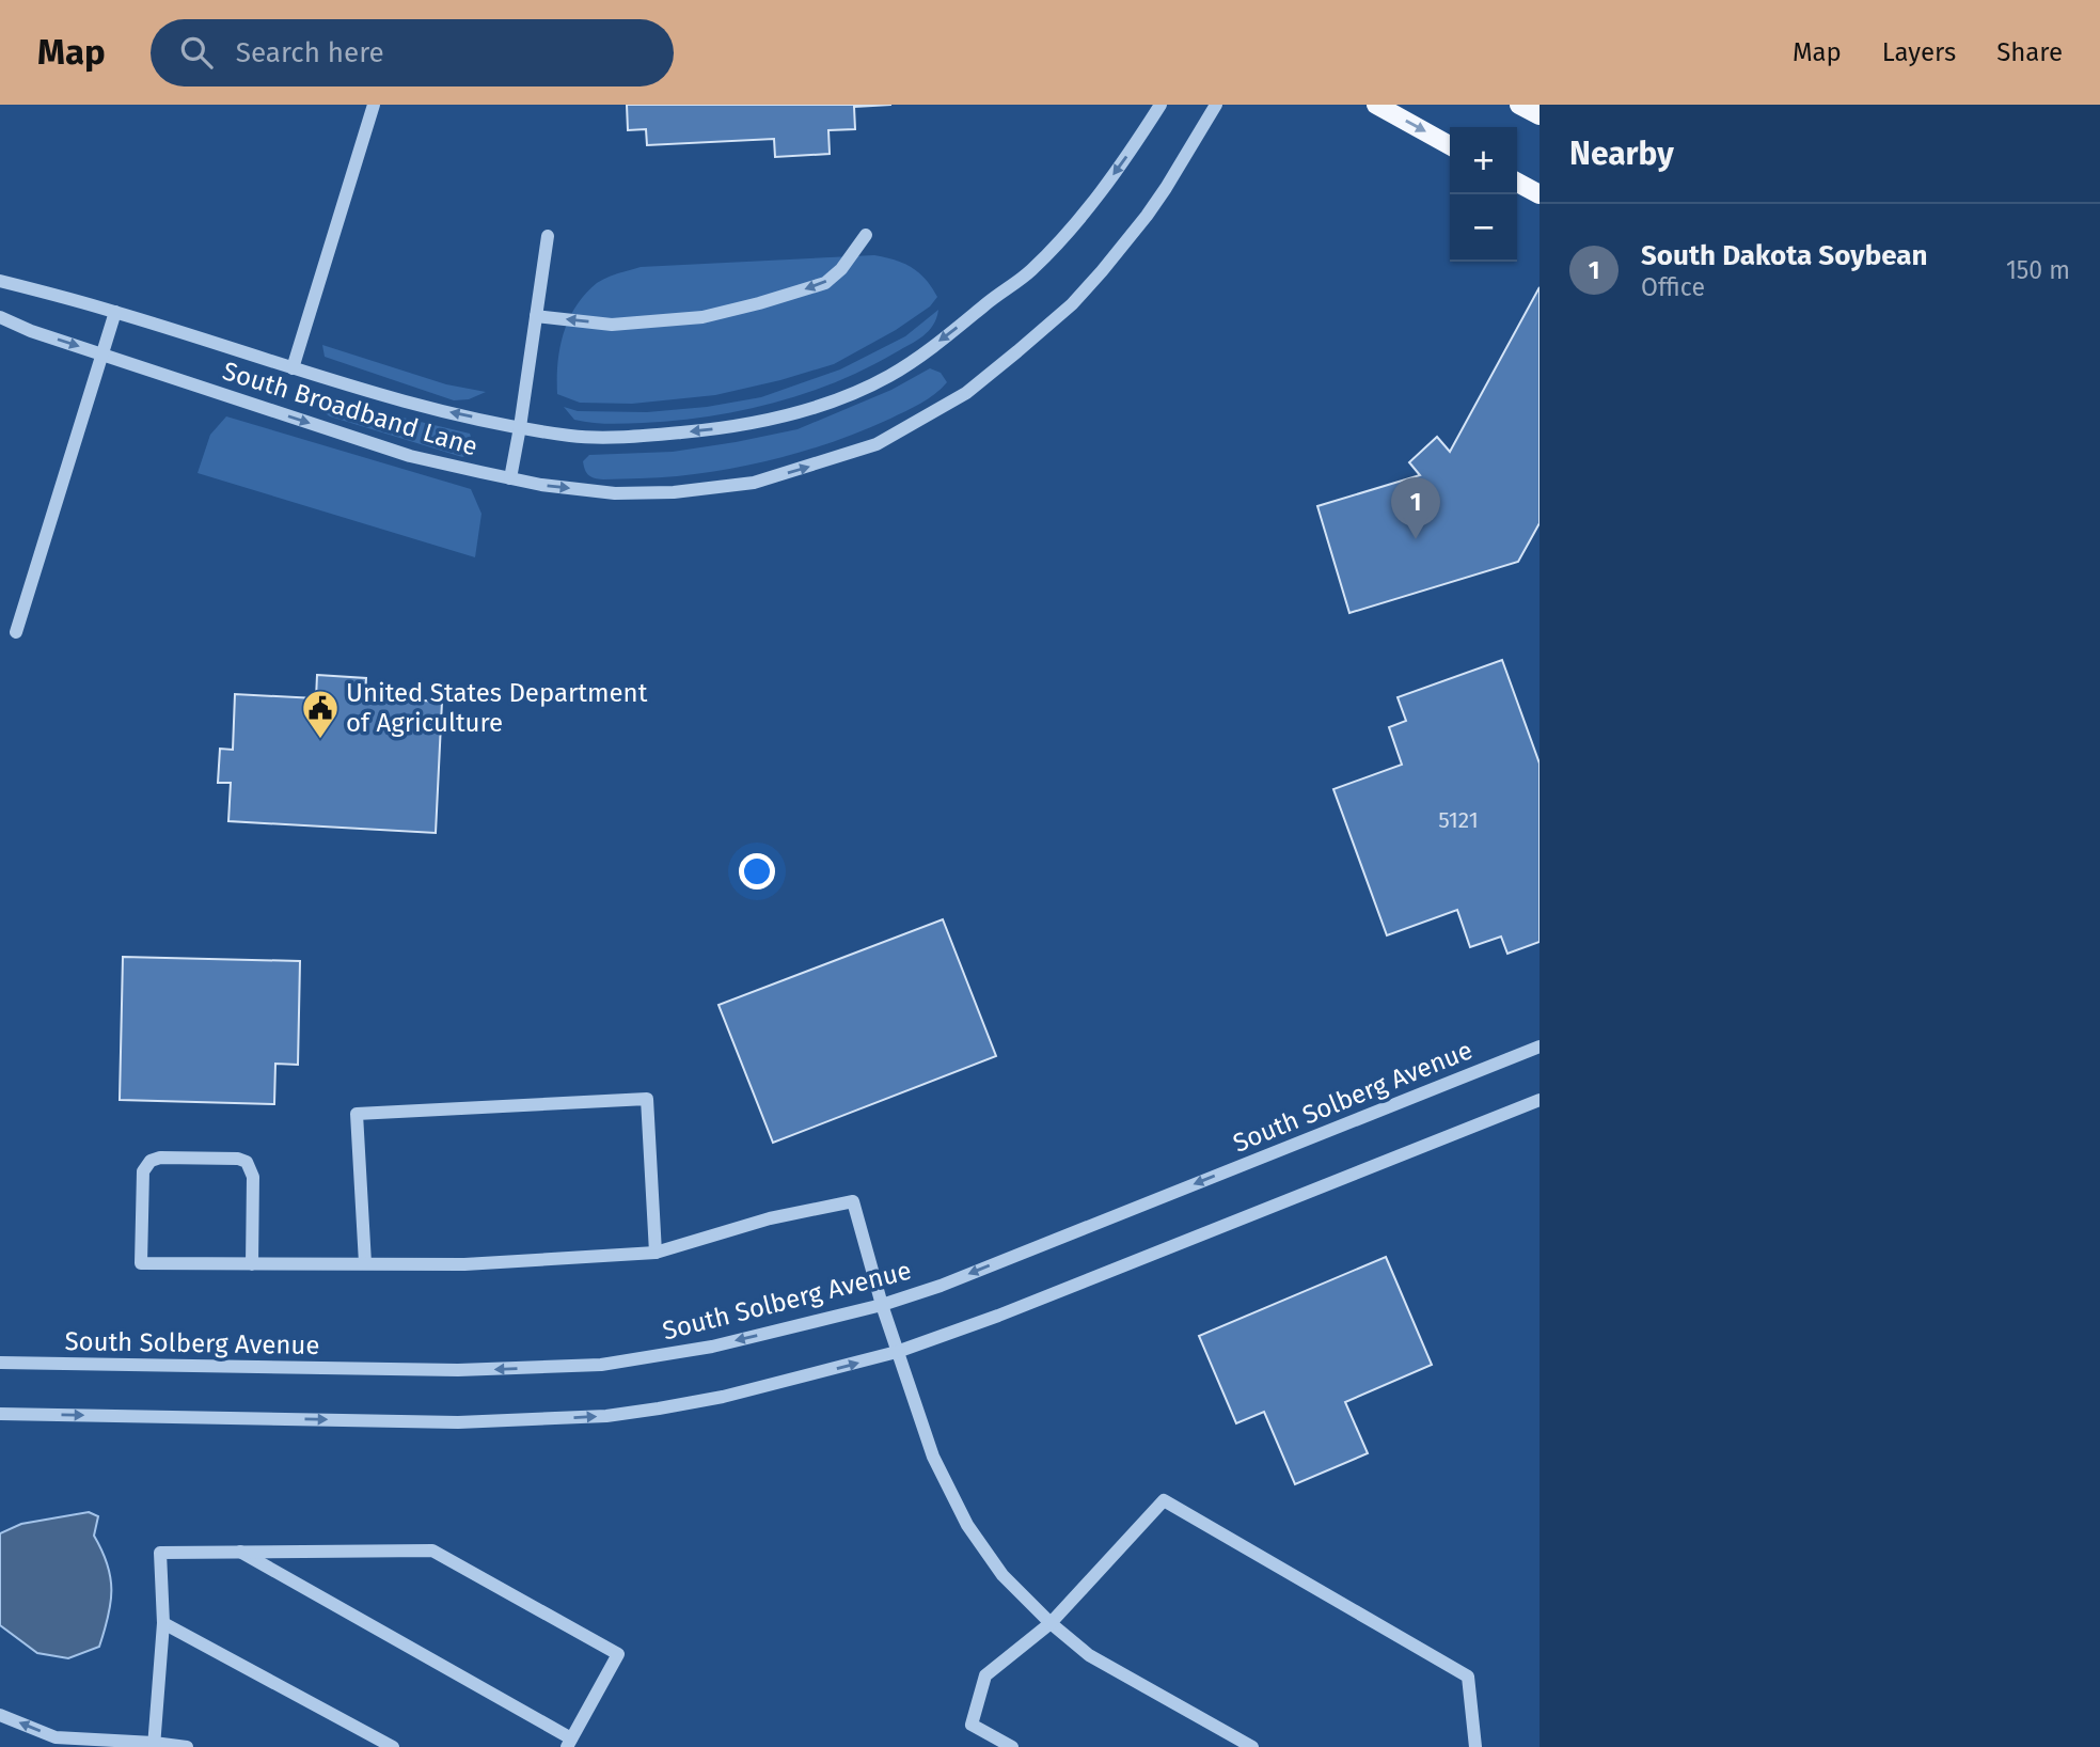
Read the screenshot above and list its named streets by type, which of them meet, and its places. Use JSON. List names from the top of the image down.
{
  "streets": {
    "street": ["South Broadband Lane", "South Solberg Avenue"]
  },
  "places": {
    "public building": ["United States Department of Agriculture"]
  },
  "house_numbers": ["5121"],
  "page": {
    "header": "Map",
    "search": "Search here",
    "nav": ["Map", "Layers", "Share"],
    "heading": "Nearby",
    "map_buttons": ["+", "−"],
    "list": [
      {
        "mark": "1",
        "name": "South Dakota Soybean",
        "note": "Office",
        "value": "150 m"
      }
    ],
    "pins": "1"
  }
}
